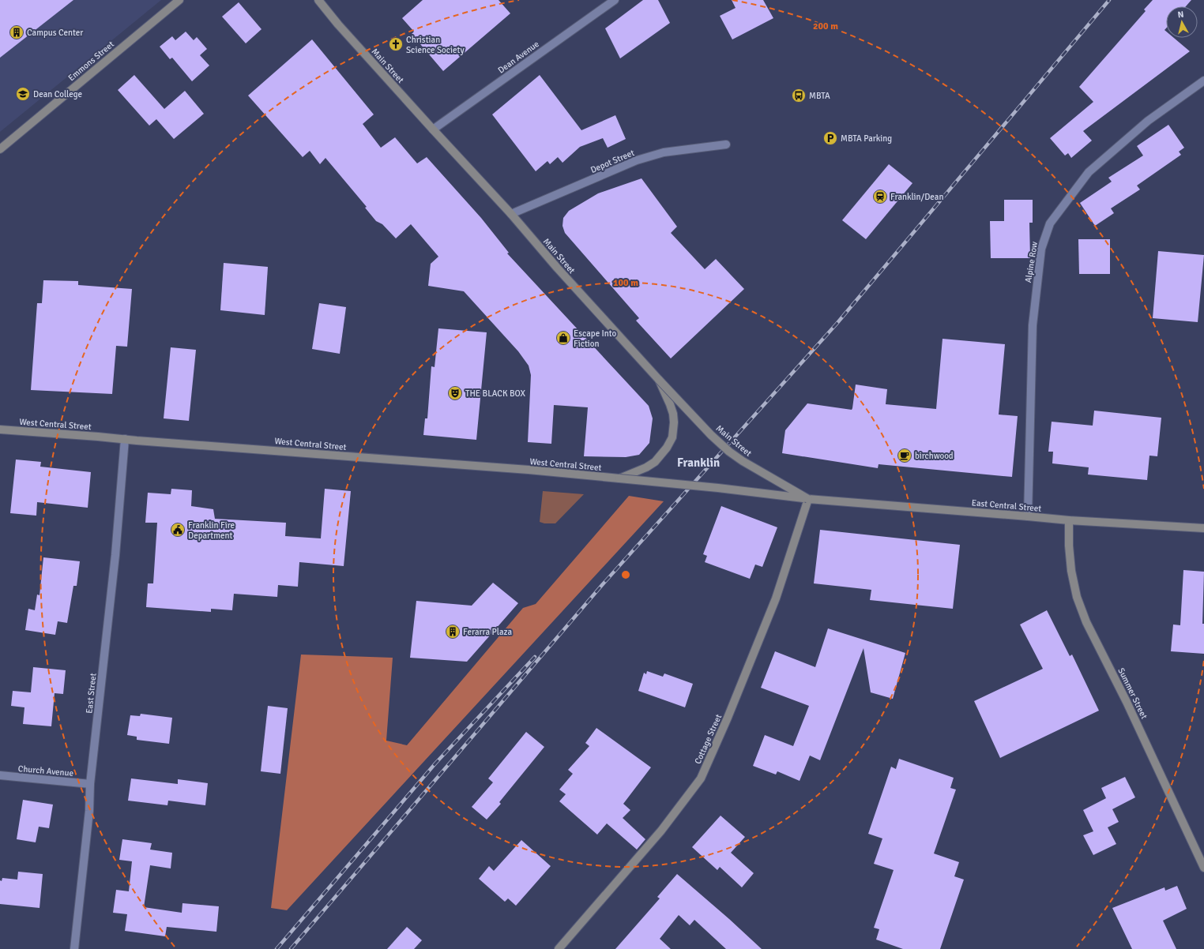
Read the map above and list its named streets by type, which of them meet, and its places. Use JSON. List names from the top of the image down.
{
  "streets": {
    "main road": [
      "Emmons Street",
      "Main Street",
      "West Central Street",
      "East Central Street",
      "Summer Street",
      "Cottage Street"
    ],
    "street": [
      "Dean Avenue",
      "Depot Street",
      "Alpine Row",
      "East Street",
      "Church Avenue"
    ]
  },
  "crossings": [
    ["Dean Avenue", "Main Street"],
    ["Main Street", "Depot Street"],
    ["Main Street", "West Central Street"],
    ["Main Street", "East Central Street"],
    ["Main Street", "Cottage Street"],
    ["Alpine Row", "East Central Street"],
    ["West Central Street", "East Central Street"],
    ["West Central Street", "East Street"],
    ["West Central Street", "Cottage Street"],
    ["East Central Street", "Summer Street"],
    ["East Central Street", "Cottage Street"],
    ["East Street", "Church Avenue"]
  ],
  "districts": ["Franklin"],
  "places": {
    "building": ["Campus Center", "Ferarra Plaza"],
    "church": ["Christian Science Society"],
    "school or university": ["Dean College"],
    "bus stop": ["MBTA"],
    "parking": ["MBTA Parking"],
    "station": ["Franklin/Dean"],
    "shop": ["Escape Into Fiction"],
    "theatre": ["THE BLACK BOX"],
    "cafe": ["birchwood"],
    "public building": ["Franklin Fire Department"]
  },
  "north": "top",
  "rings": ["200 m", "100 m"]
}
